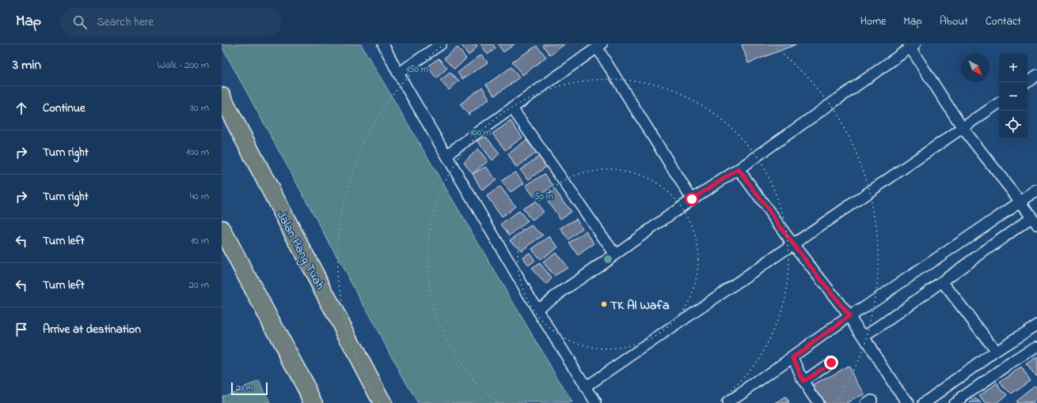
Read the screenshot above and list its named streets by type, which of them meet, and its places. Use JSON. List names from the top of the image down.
{
  "streets": {
    "highway": ["Jalan Hang Tuah"]
  },
  "places": ["TK Al Wafa"],
  "scale_bar": "20 m",
  "north": "bottom right",
  "page": {
    "header": "Map",
    "search": "Search here",
    "nav": [
      "Home",
      "Map",
      "About",
      "Contact"
    ],
    "heading": ["3 min", "Walk · 200 m"],
    "map_buttons": ["+", "−"],
    "list": [
      ["Continue", "30 m"],
      ["Turn right", "100 m"],
      ["Turn right", "40 m"],
      ["Turn left", "10 m"],
      ["Turn left", "20 m"],
      "Arrive at destination"
    ],
    "scale": "20 m"
  },
  "rings": ["150 m", "100 m", "50 m"]
}
